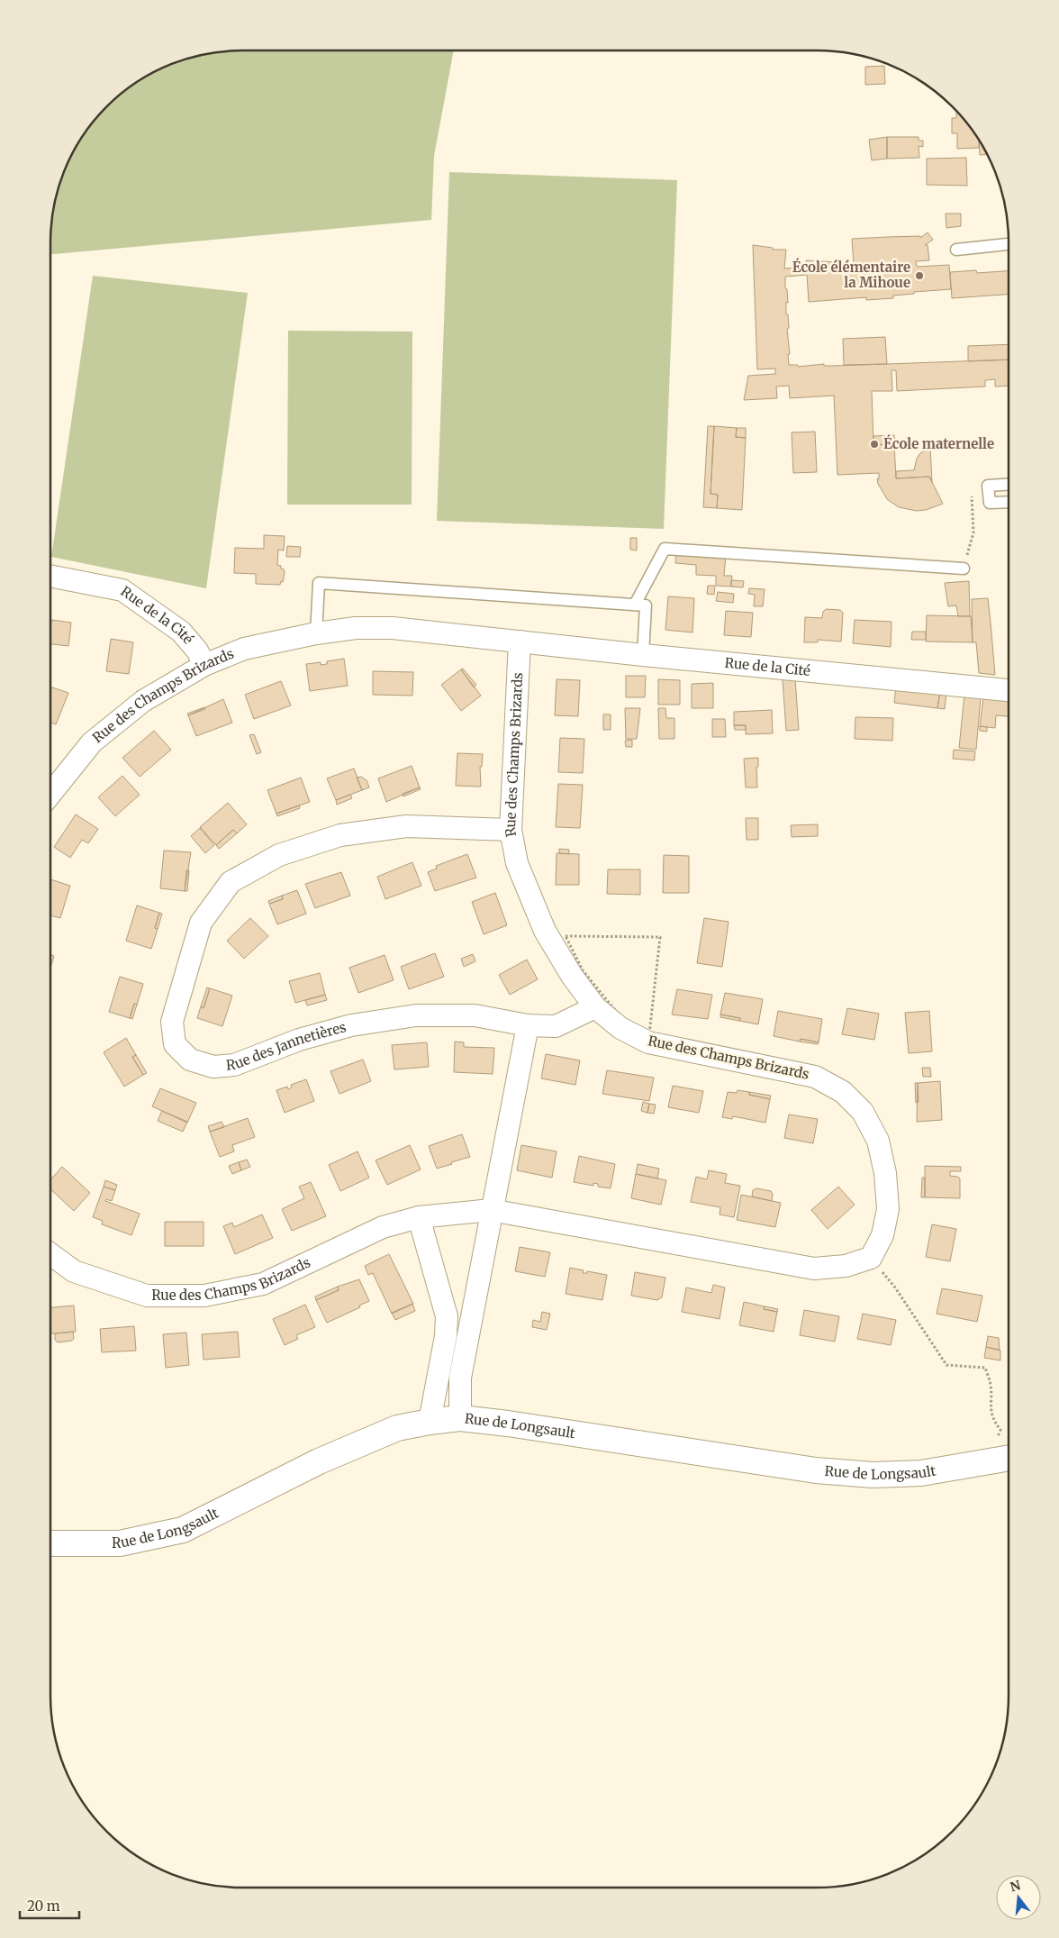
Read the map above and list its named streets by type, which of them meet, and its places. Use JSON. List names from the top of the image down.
{
  "streets": {
    "street": [
      "Rue de la Cité",
      "Rue des Champs Brizards",
      "Rue des Jannetières",
      "Rue de Longsault"
    ]
  },
  "crossings": [
    ["Rue de la Cité", "Rue des Champs Brizards"],
    ["Rue des Champs Brizards", "Rue des Jannetières"]
  ],
  "places": ["École élémentaire la Mihoue", "École maternelle"],
  "scale_bar": "20 m",
  "north": "top"
}
